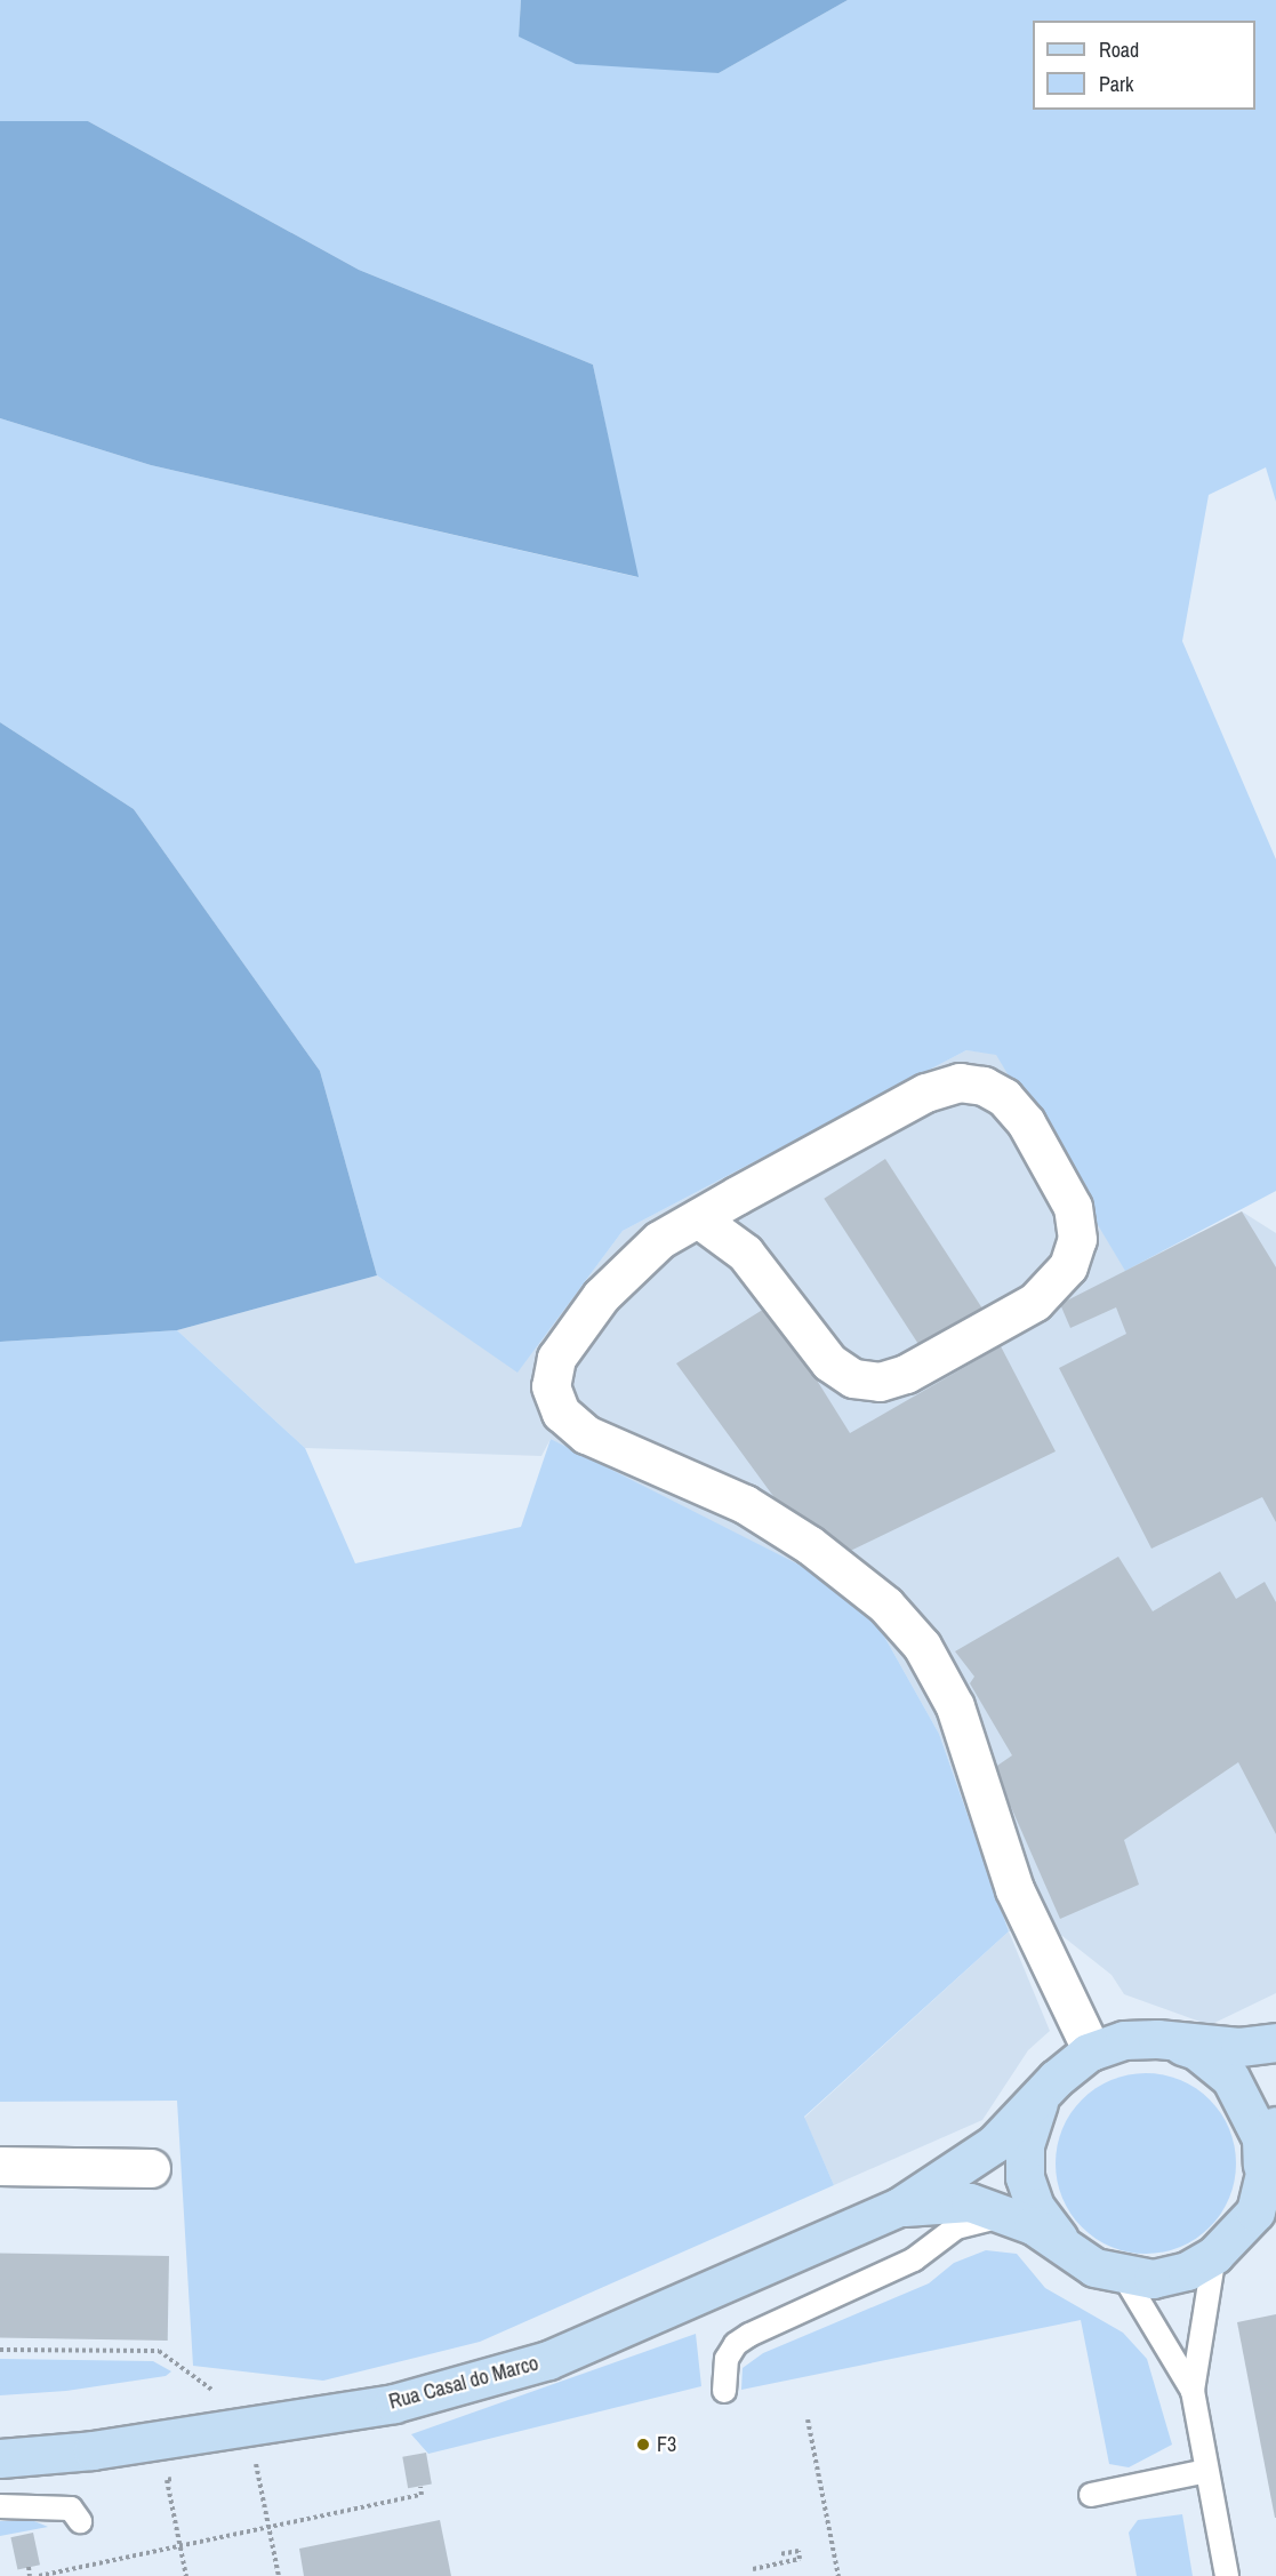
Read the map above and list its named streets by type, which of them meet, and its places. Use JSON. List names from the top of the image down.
{
  "streets": {
    "main road": ["Rua Casal do Marco"]
  },
  "places": ["F3"],
  "legend": ["Road", "Park"]
}
